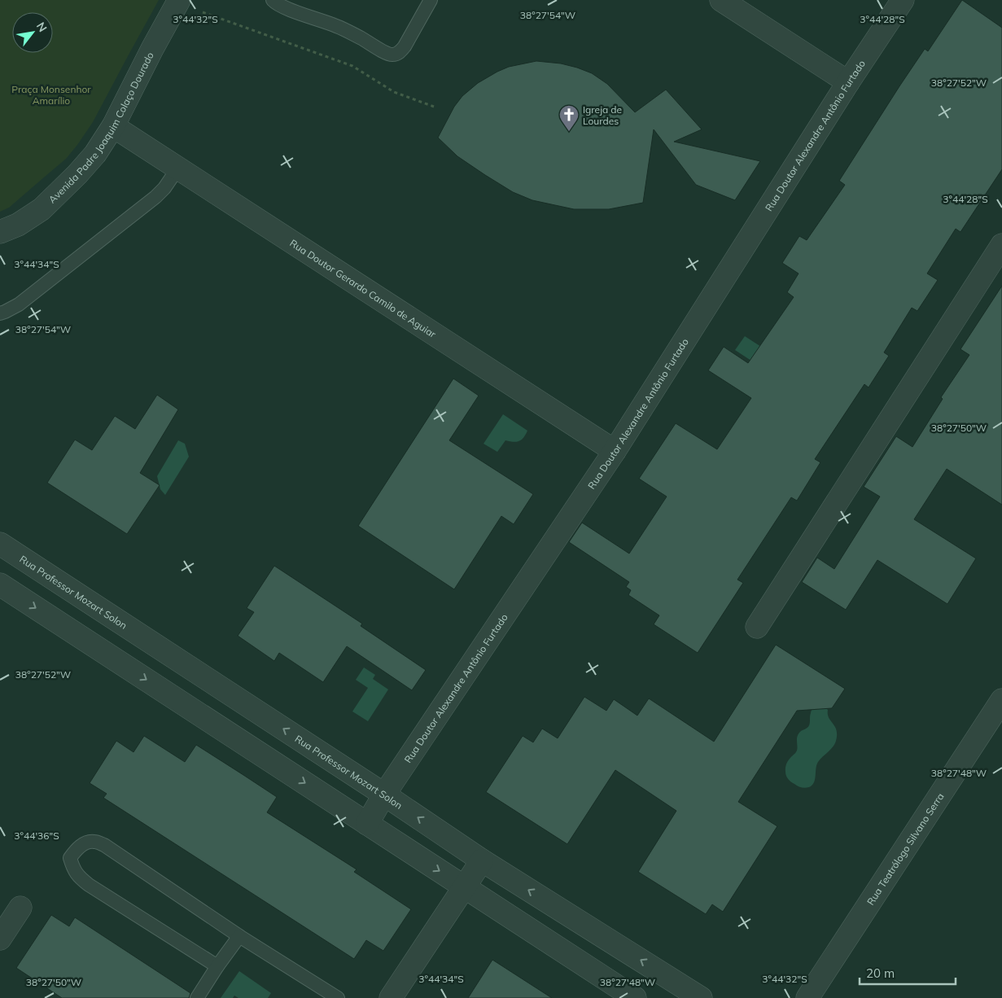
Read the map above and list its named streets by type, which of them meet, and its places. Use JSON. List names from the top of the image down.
{
  "streets": {
    "street": [
      "Avenida Padre Joaquim Colaço Dourado",
      "Rua Doutor Alexandre Antônio Furtado",
      "Rua Doutor Gerardo Camilo de Aguiar",
      "Rua Professor Mozart Solon",
      "Rua Teatrólogo Silvano Serra"
    ]
  },
  "crossings": [
    ["Avenida Padre Joaquim Colaço Dourado", "Rua Doutor Gerardo Camilo de Aguiar"],
    ["Rua Doutor Alexandre Antônio Furtado", "Rua Doutor Gerardo Camilo de Aguiar"],
    ["Rua Doutor Alexandre Antônio Furtado", "Rua Professor Mozart Solon"]
  ],
  "parks": ["Praça Monsenhor Amarílio"],
  "places": {
    "church": ["Igreja de Lourdes"]
  },
  "scale_bar": "20 m",
  "north": "top right",
  "coordinates": [
    "38°27'54\"W",
    "3°44'28\"S",
    "3°44'32\"S",
    "38°27'52\"W",
    "3°44'34\"S",
    "38°27'50\"W",
    "38°27'48\"W",
    "3°44'36\"S"
  ]
}
